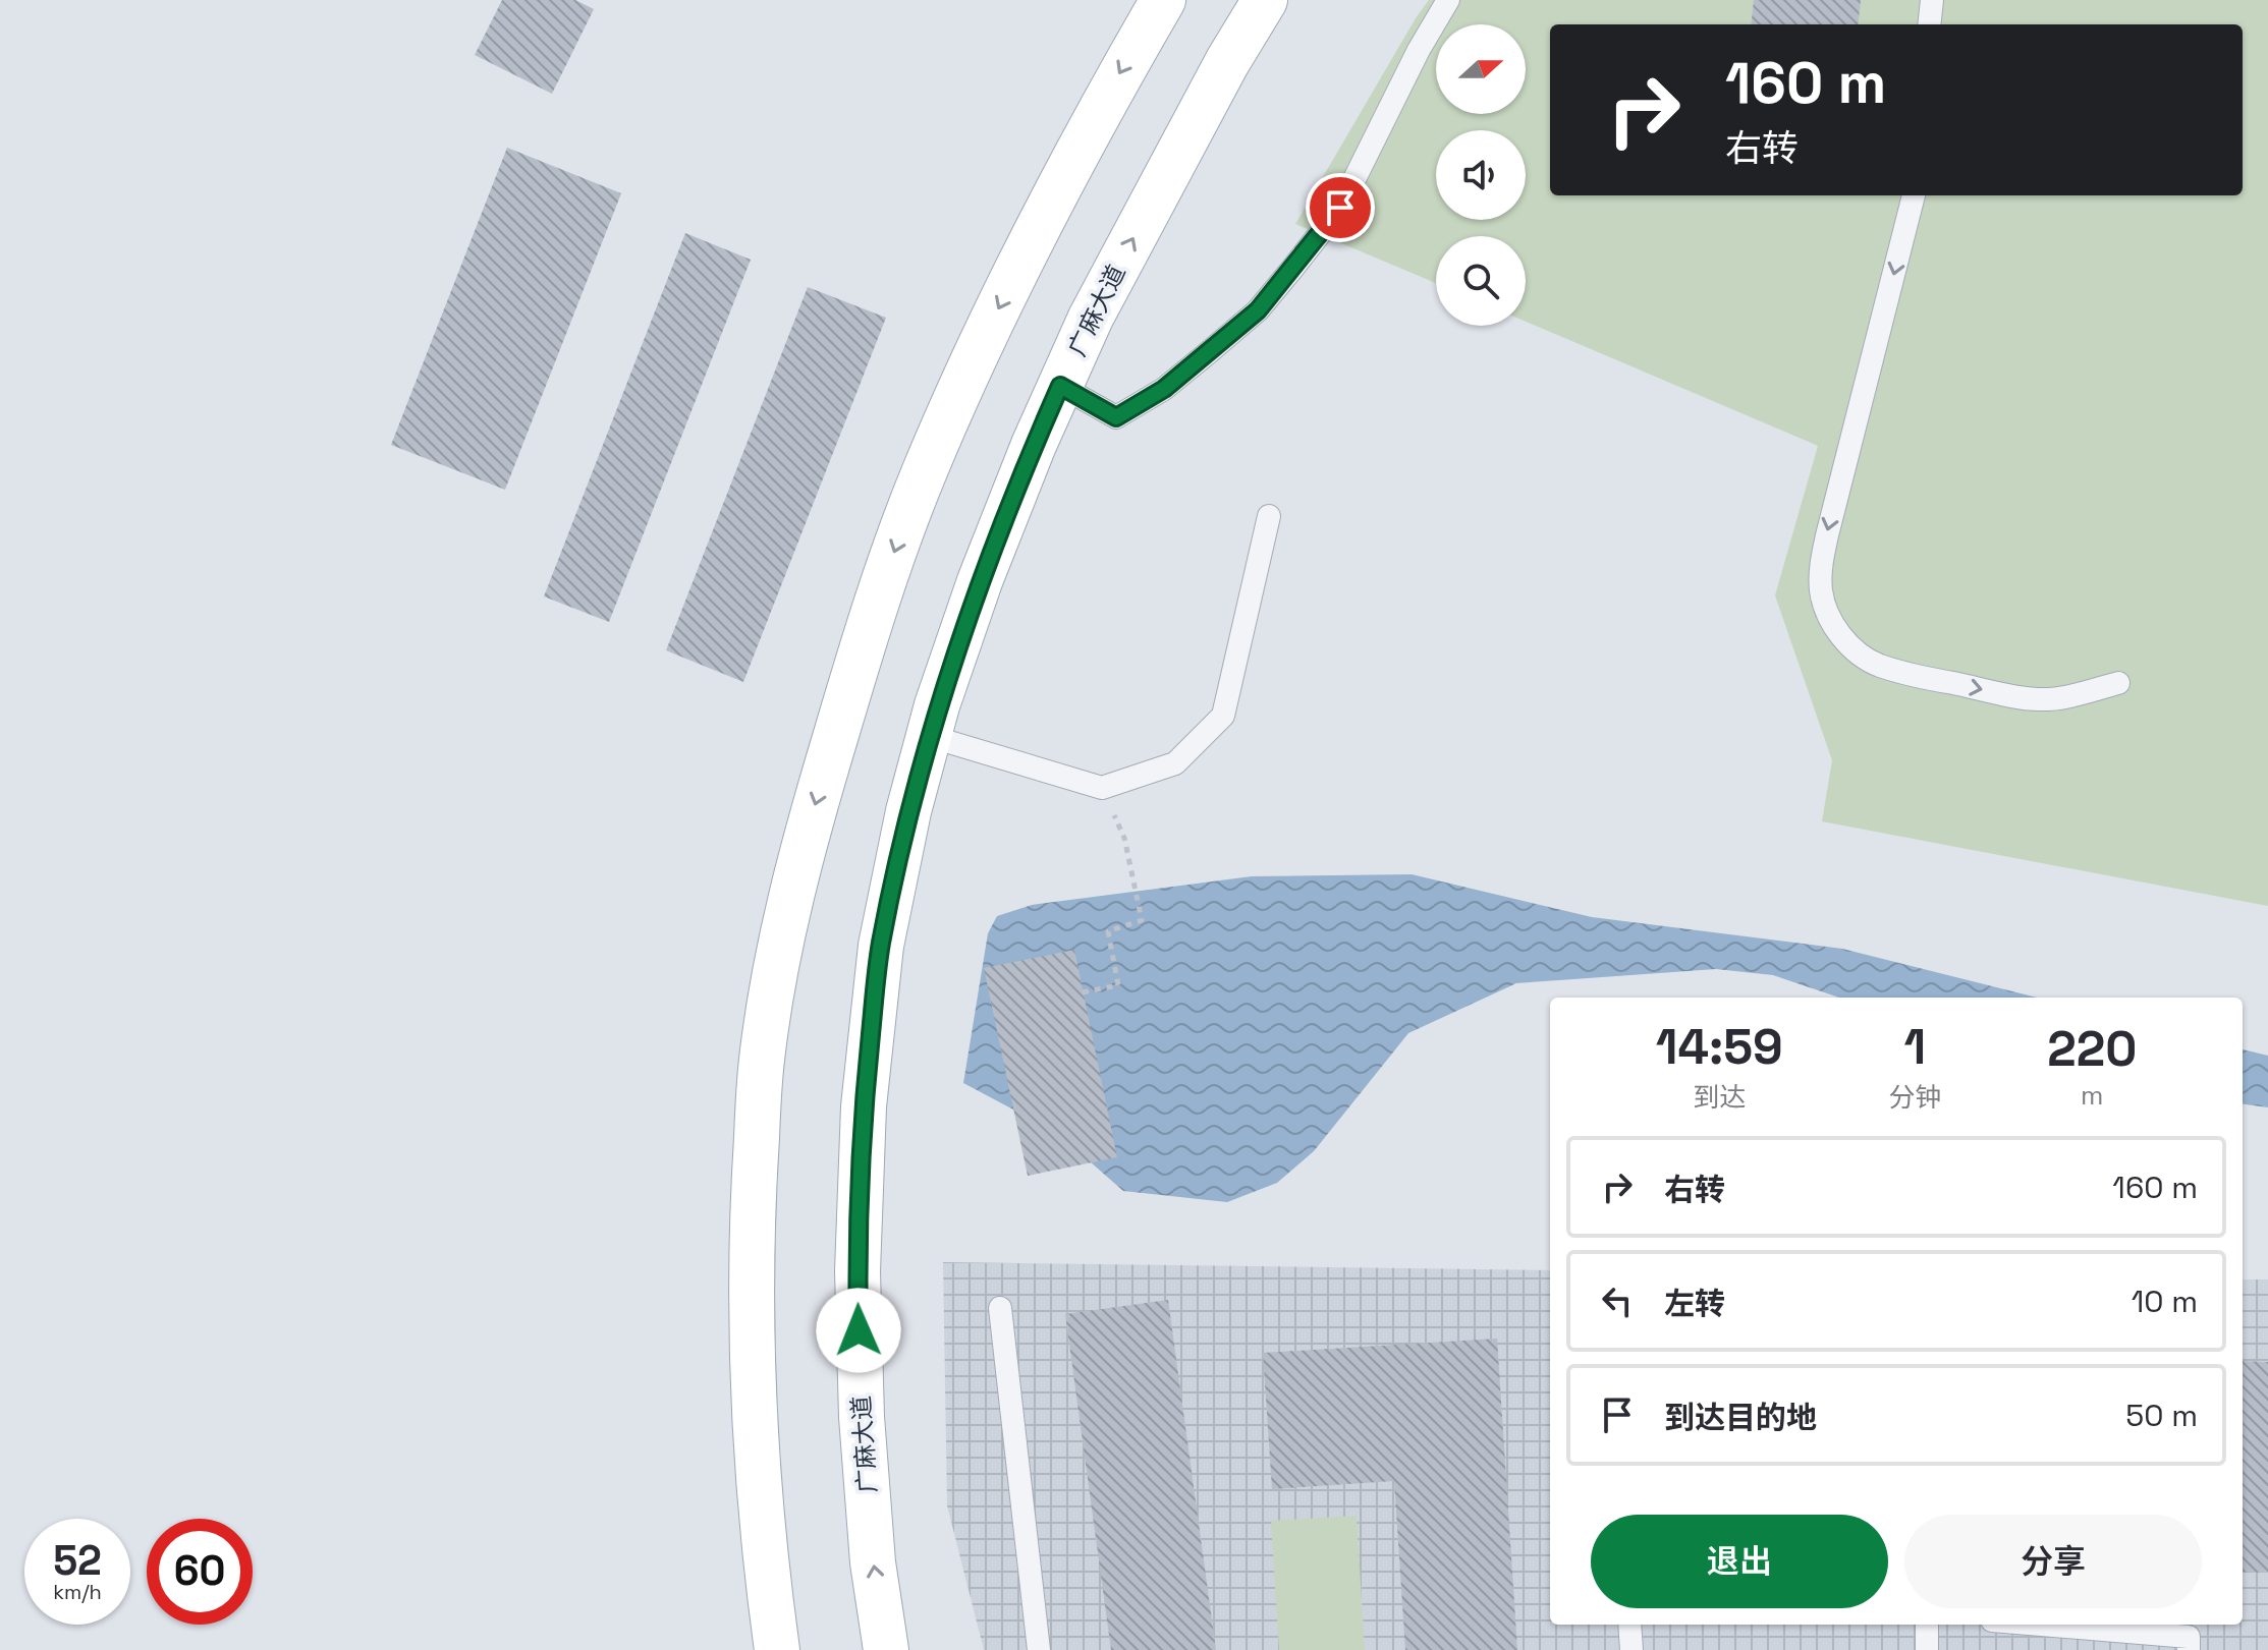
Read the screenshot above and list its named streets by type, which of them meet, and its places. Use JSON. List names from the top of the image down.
{
  "streets": {
    "main road": ["广麻大道"]
  },
  "north": "right",
  "page": {
    "turn": ["160 m", "右转"],
    "eta": [
      "14:59",
      "到达",
      "1",
      "分钟",
      "220",
      "m"
    ],
    "list": [
      {
        "name": "右转",
        "value": "160 m"
      },
      {
        "name": "左转",
        "value": "10 m"
      },
      {
        "name": "到达目的地",
        "value": "50 m"
      }
    ],
    "buttons": ["退出", "分享"],
    "speed": "52 km/h",
    "limit": "60"
  }
}
